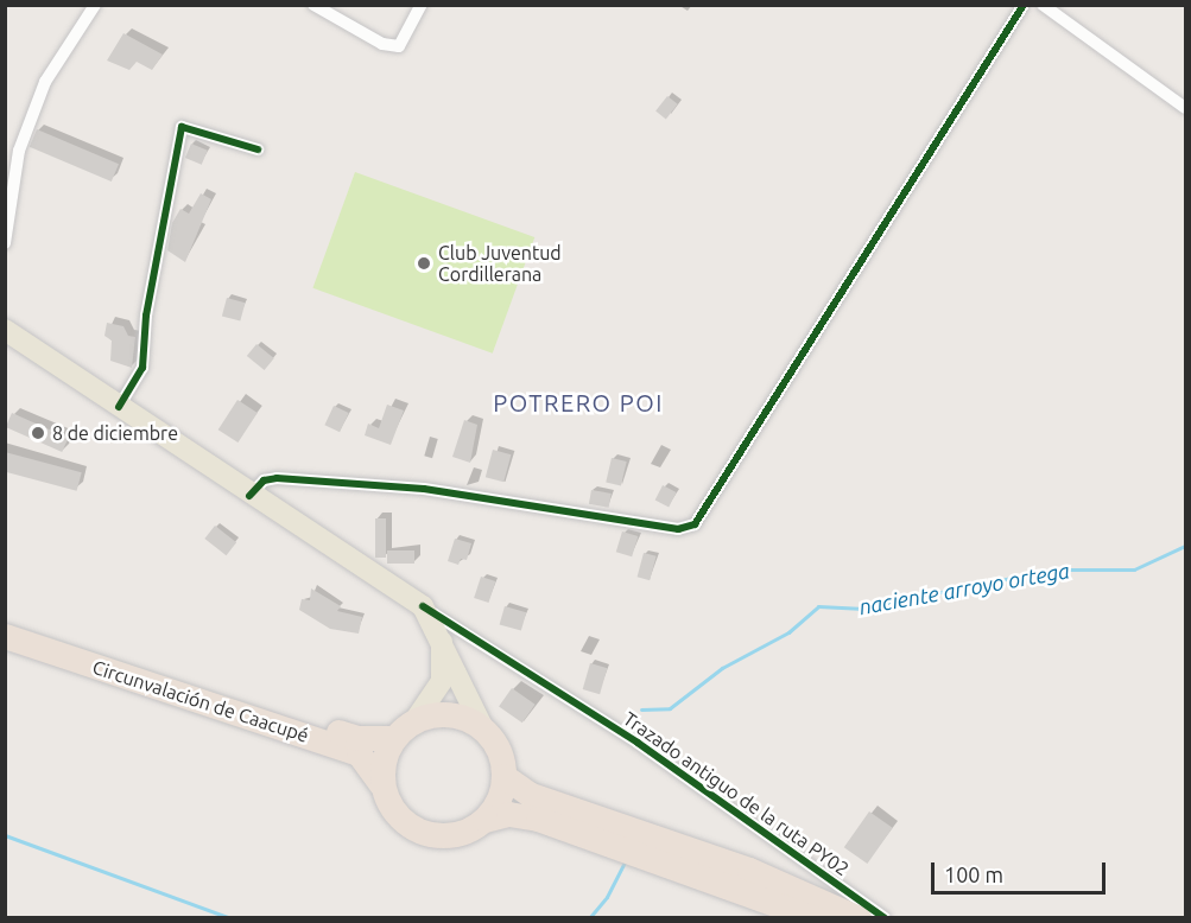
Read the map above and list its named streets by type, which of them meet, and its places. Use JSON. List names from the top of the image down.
{
  "streets": {
    "highway": ["Circunvalación de Caacupé"],
    "street": ["Trazado antiguo de la ruta PY02"]
  },
  "districts": ["POTRERO POI"],
  "water": ["naciente arroyo ortega"],
  "places": ["Club Juventud Cordillerana", "8 de diciembre"],
  "scale_bar": "100 m"
}
